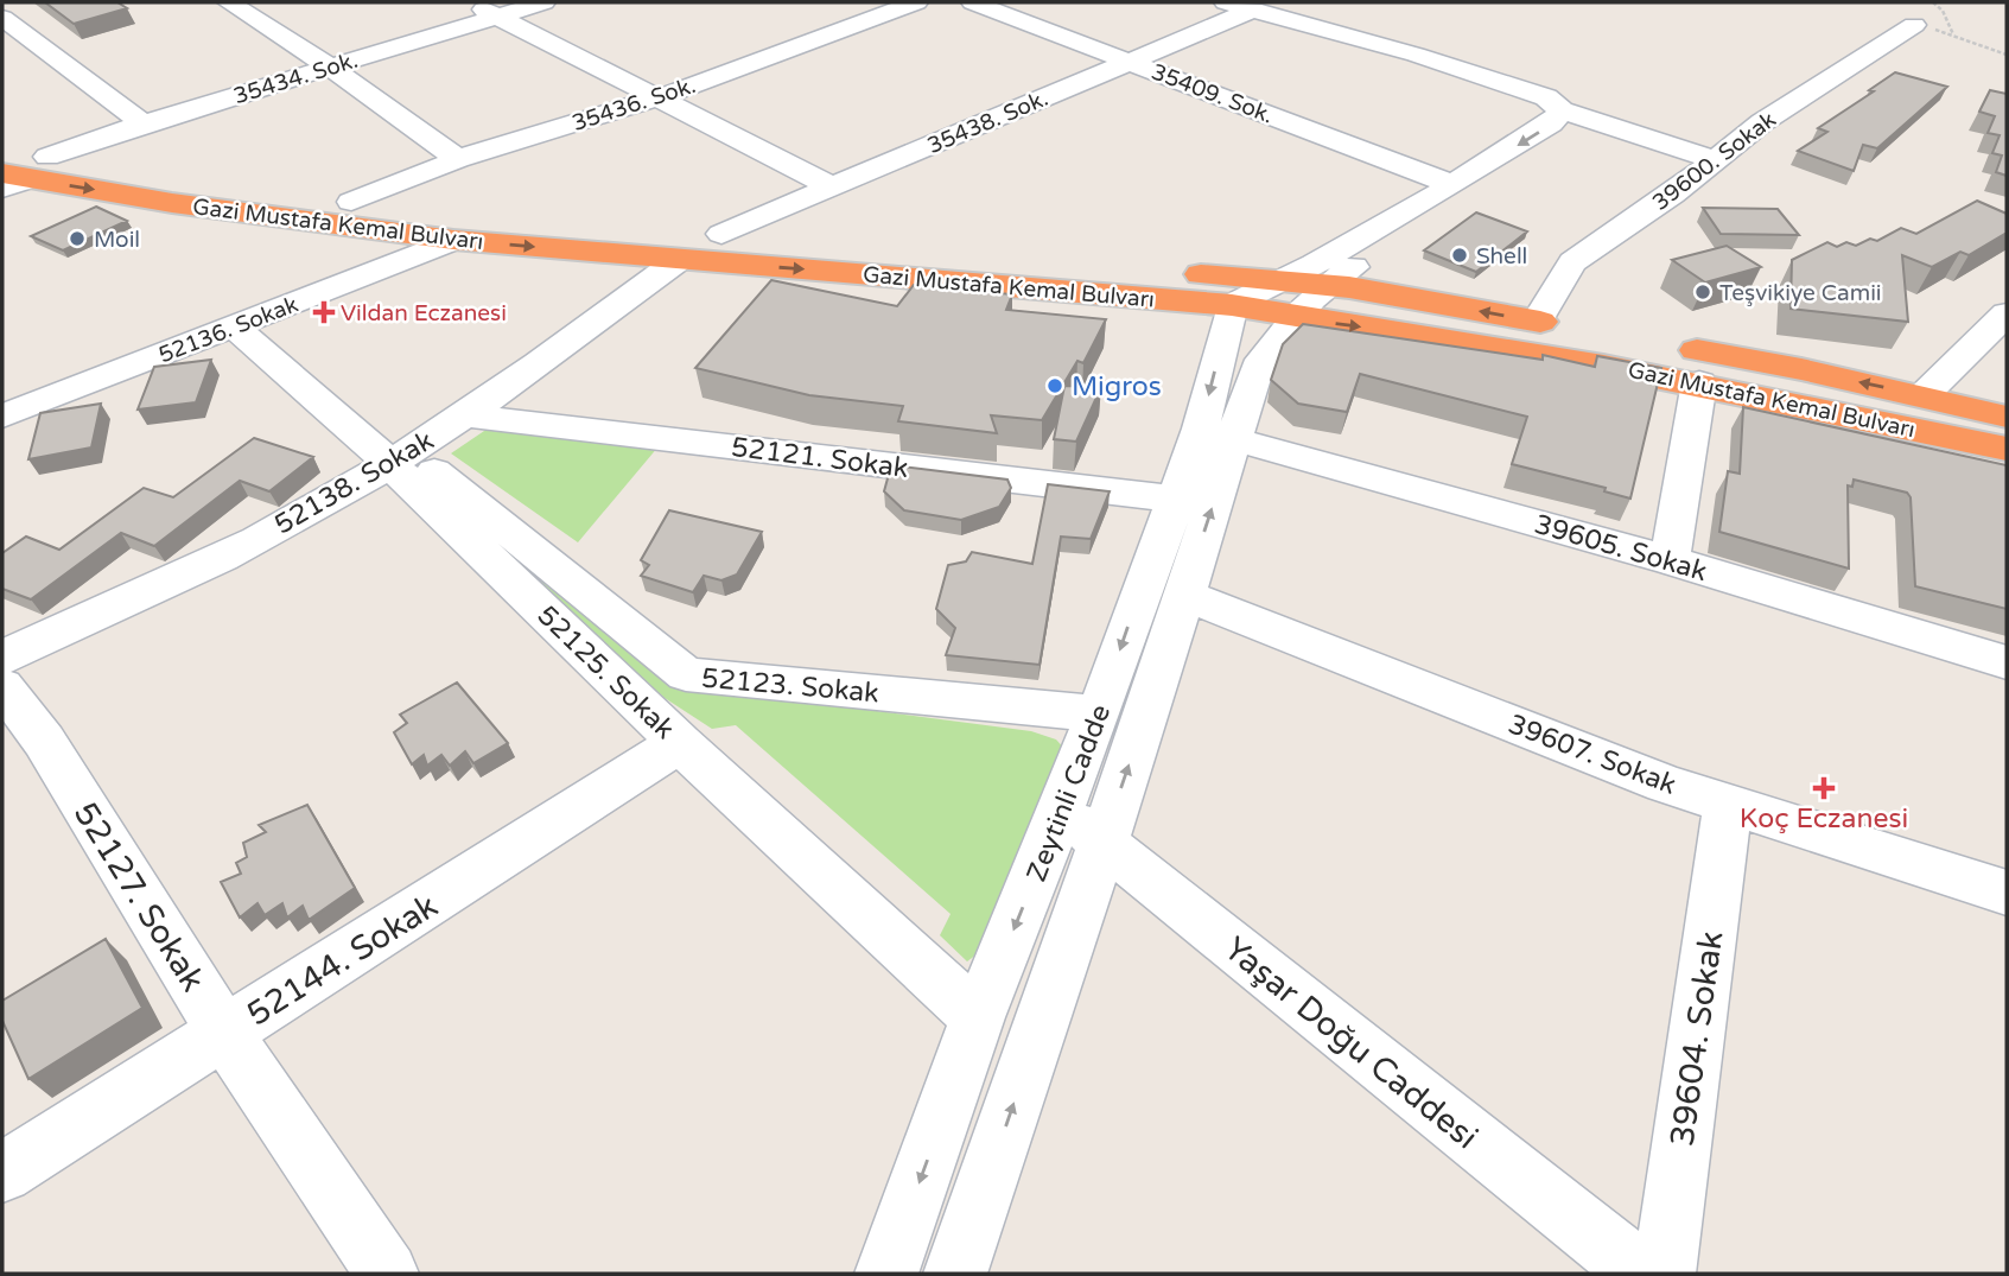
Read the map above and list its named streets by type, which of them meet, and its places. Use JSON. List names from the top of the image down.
{
  "streets": {
    "highway": ["Gazi Mustafa Kemal Bulvarı"],
    "street": [
      "35434. Sok.",
      "35409. Sok.",
      "35436. Sok.",
      "35438. Sok.",
      "39600. Sokak",
      "52136. Sokak",
      "52121. Sokak",
      "52138. Sokak",
      "39605. Sokak",
      "52125. Sokak",
      "52123. Sokak",
      "39607. Sokak",
      "Zeytinli Cadde",
      "52127. Sokak",
      "52144. Sokak",
      "39604. Sokak",
      "Yaşar Doğu Caddesi"
    ]
  },
  "crossings": [
    ["35434. Sok.", "Gazi Mustafa Kemal Bulvarı"],
    ["35409. Sok.", "35438. Sok."],
    ["35436. Sok.", "Gazi Mustafa Kemal Bulvarı"],
    ["35438. Sok.", "Gazi Mustafa Kemal Bulvarı"],
    ["39600. Sokak", "Gazi Mustafa Kemal Bulvarı"],
    ["Gazi Mustafa Kemal Bulvarı", "52136. Sokak"],
    ["Gazi Mustafa Kemal Bulvarı", "52138. Sokak"],
    ["Gazi Mustafa Kemal Bulvarı", "Zeytinli Cadde"],
    ["52136. Sokak", "52125. Sokak"],
    ["52121. Sokak", "52138. Sokak"],
    ["52121. Sokak", "Zeytinli Cadde"],
    ["52138. Sokak", "52125. Sokak"],
    ["52138. Sokak", "52123. Sokak"],
    ["39605. Sokak", "Zeytinli Cadde"],
    ["52125. Sokak", "52123. Sokak"],
    ["52125. Sokak", "Zeytinli Cadde"],
    ["52125. Sokak", "52144. Sokak"],
    ["52123. Sokak", "Zeytinli Cadde"],
    ["39607. Sokak", "Zeytinli Cadde"],
    ["39607. Sokak", "39604. Sokak"],
    ["Zeytinli Cadde", "Yaşar Doğu Caddesi"],
    ["52127. Sokak", "52144. Sokak"],
    ["39604. Sokak", "Yaşar Doğu Caddesi"]
  ],
  "places": {
    "other": [
      "Moil",
      "Shell",
      "Teşvikiye Camii",
      "Migros"
    ],
    "health": ["Vildan Eczanesi", "Koç Eczanesi"]
  }
}
